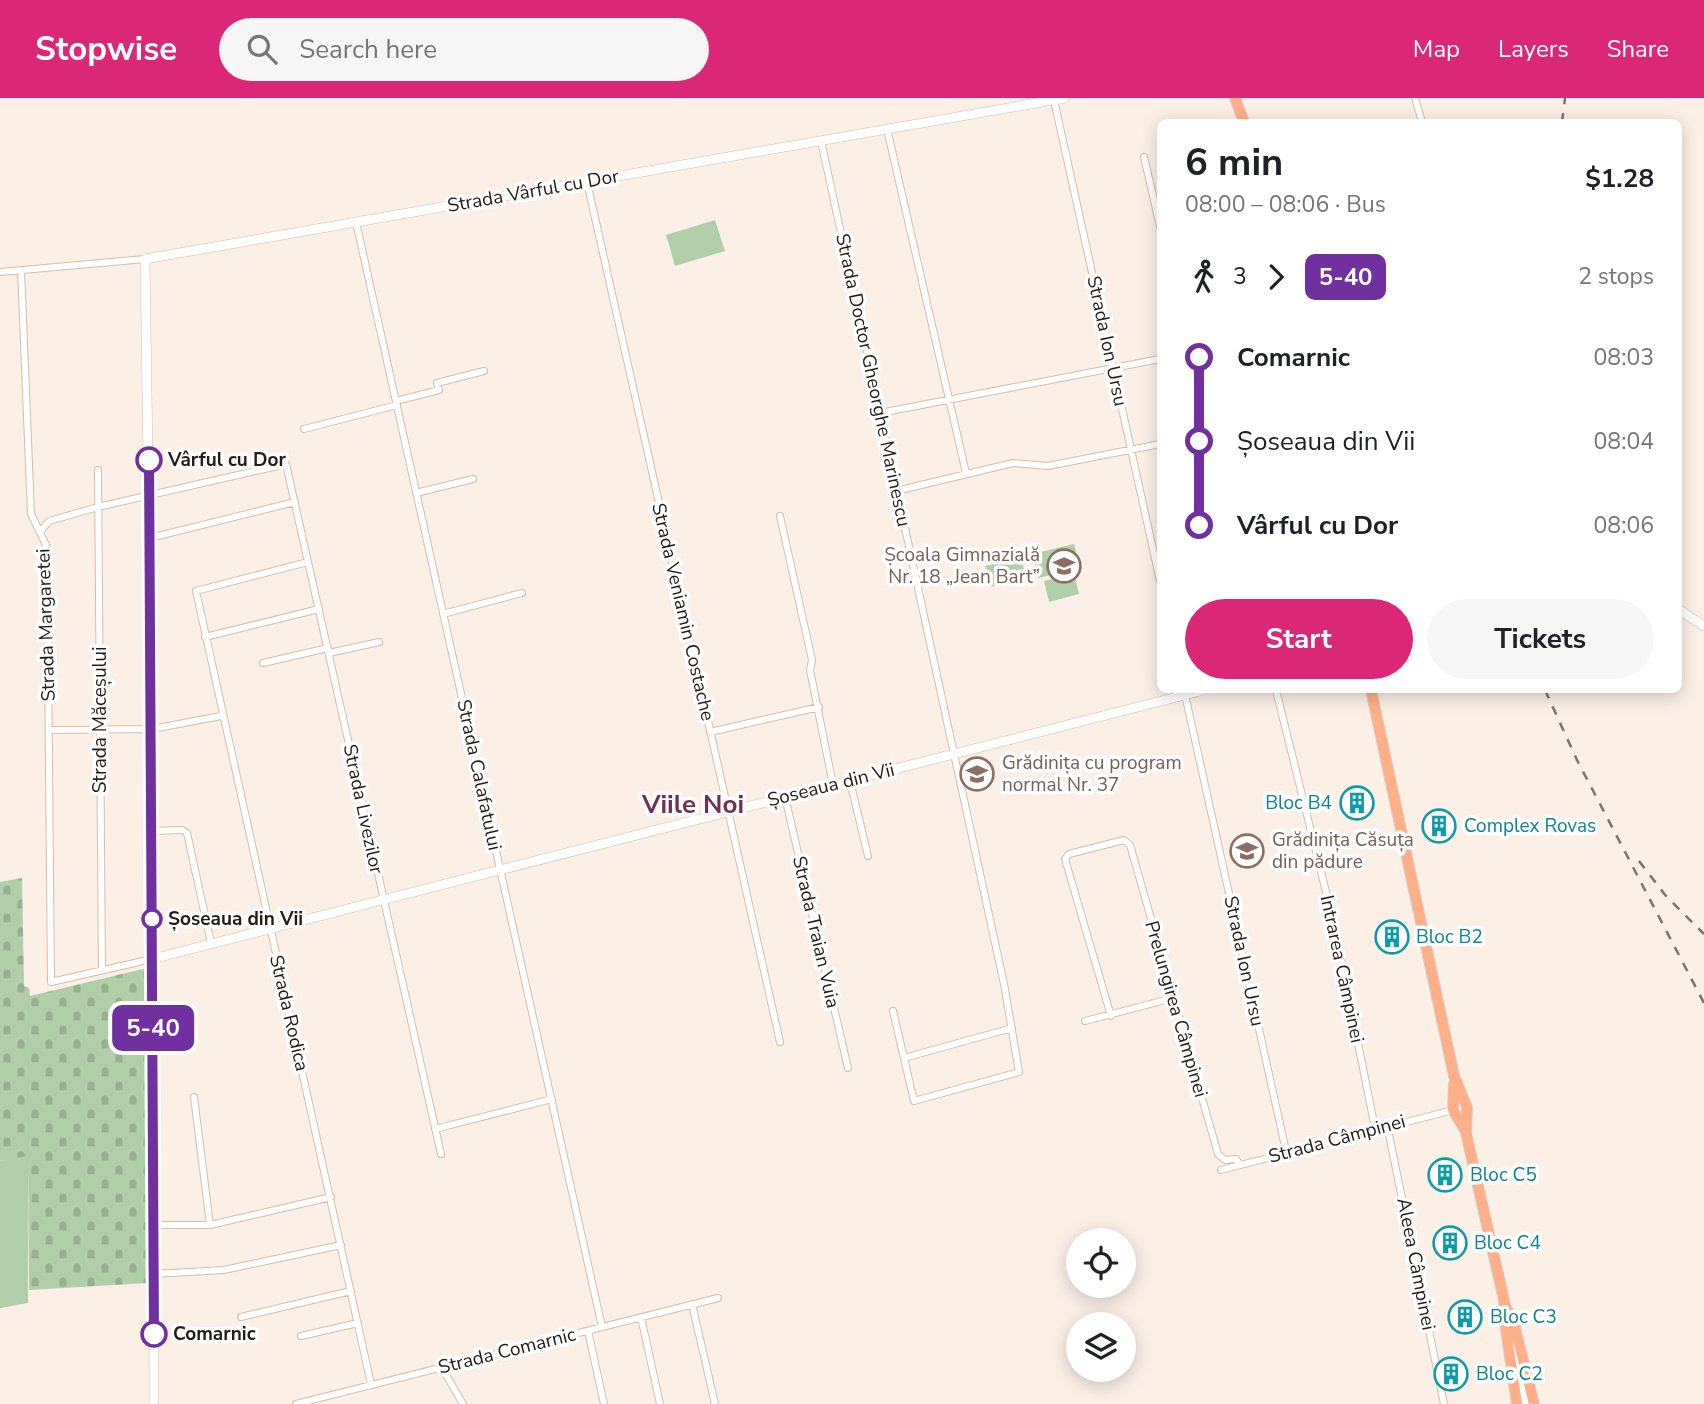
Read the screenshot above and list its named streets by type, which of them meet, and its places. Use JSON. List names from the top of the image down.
{
  "streets": {
    "street": [
      "Strada Vârful cu Dor",
      "Strada Ion Ursu",
      "Strada Doctor Gheorghe Marinescu",
      "Strada Veniamin Costache",
      "Strada Margaretei",
      "Strada Măceșului",
      "Strada Calafatului",
      "Șoseaua din Vii",
      "Strada Livezilor",
      "Strada Traian Vuia",
      "Intrarea Câmpinei",
      "Prelungirea Câmpinei",
      "Strada Rodica",
      "Strada Câmpinei",
      "Aleea Câmpinei",
      "Strada Comarnic"
    ]
  },
  "crossings": [
    ["Strada Vârful cu Dor", "Strada Ion Ursu"],
    ["Strada Vârful cu Dor", "Strada Doctor Gheorghe Marinescu"],
    ["Strada Vârful cu Dor", "Strada Veniamin Costache"],
    ["Strada Vârful cu Dor", "Strada Margaretei"],
    ["Strada Vârful cu Dor", "Strada Calafatului"],
    ["Strada Ion Ursu", "Strada Câmpinei"],
    ["Strada Doctor Gheorghe Marinescu", "Șoseaua din Vii"],
    ["Strada Veniamin Costache", "Șoseaua din Vii"],
    ["Strada Margaretei", "Șoseaua din Vii"],
    ["Strada Măceșului", "Șoseaua din Vii"],
    ["Strada Calafatului", "Șoseaua din Vii"],
    ["Strada Calafatului", "Strada Comarnic"],
    ["Șoseaua din Vii", "Strada Livezilor"],
    ["Șoseaua din Vii", "Strada Traian Vuia"],
    ["Șoseaua din Vii", "Strada Rodica"],
    ["Strada Livezilor", "Strada Rodica"],
    ["Intrarea Câmpinei", "Strada Câmpinei"],
    ["Prelungirea Câmpinei", "Strada Câmpinei"],
    ["Strada Rodica", "Strada Comarnic"],
    ["Strada Câmpinei", "Aleea Câmpinei"]
  ],
  "districts": ["Viile Noi"],
  "places": {
    "other": ["Vârful cu Dor", "Șoseaua din Vii", "Comarnic"],
    "school or university": ["Școala Gimnazială Nr. 18 „Jean Bart”", "Grădinița cu program normal Nr. 37", "Grădinița Căsuța din pădure"],
    "building": [
      "Bloc B4",
      "Complex Rovas",
      "Bloc B2",
      "Bloc C5",
      "Bloc C4",
      "Bloc C3",
      "Bloc C2"
    ]
  },
  "lines": ["bus line 5-40"],
  "page": {
    "header": "Stopwise",
    "search": "Search here",
    "nav": ["Map", "Layers", "Share"],
    "on_map": "5-40",
    "heading": ["6 min", "08:00 – 08:06 · Bus", "$1.28"],
    "legs": ["3", "5-40", "2 stops"],
    "list": [
      {
        "name": "Comarnic",
        "value": "08:03"
      },
      {
        "name": "Șoseaua din Vii",
        "value": "08:04"
      },
      {
        "name": "Vârful cu Dor",
        "value": "08:06"
      }
    ],
    "buttons": ["Start", "Tickets"]
  }
}
